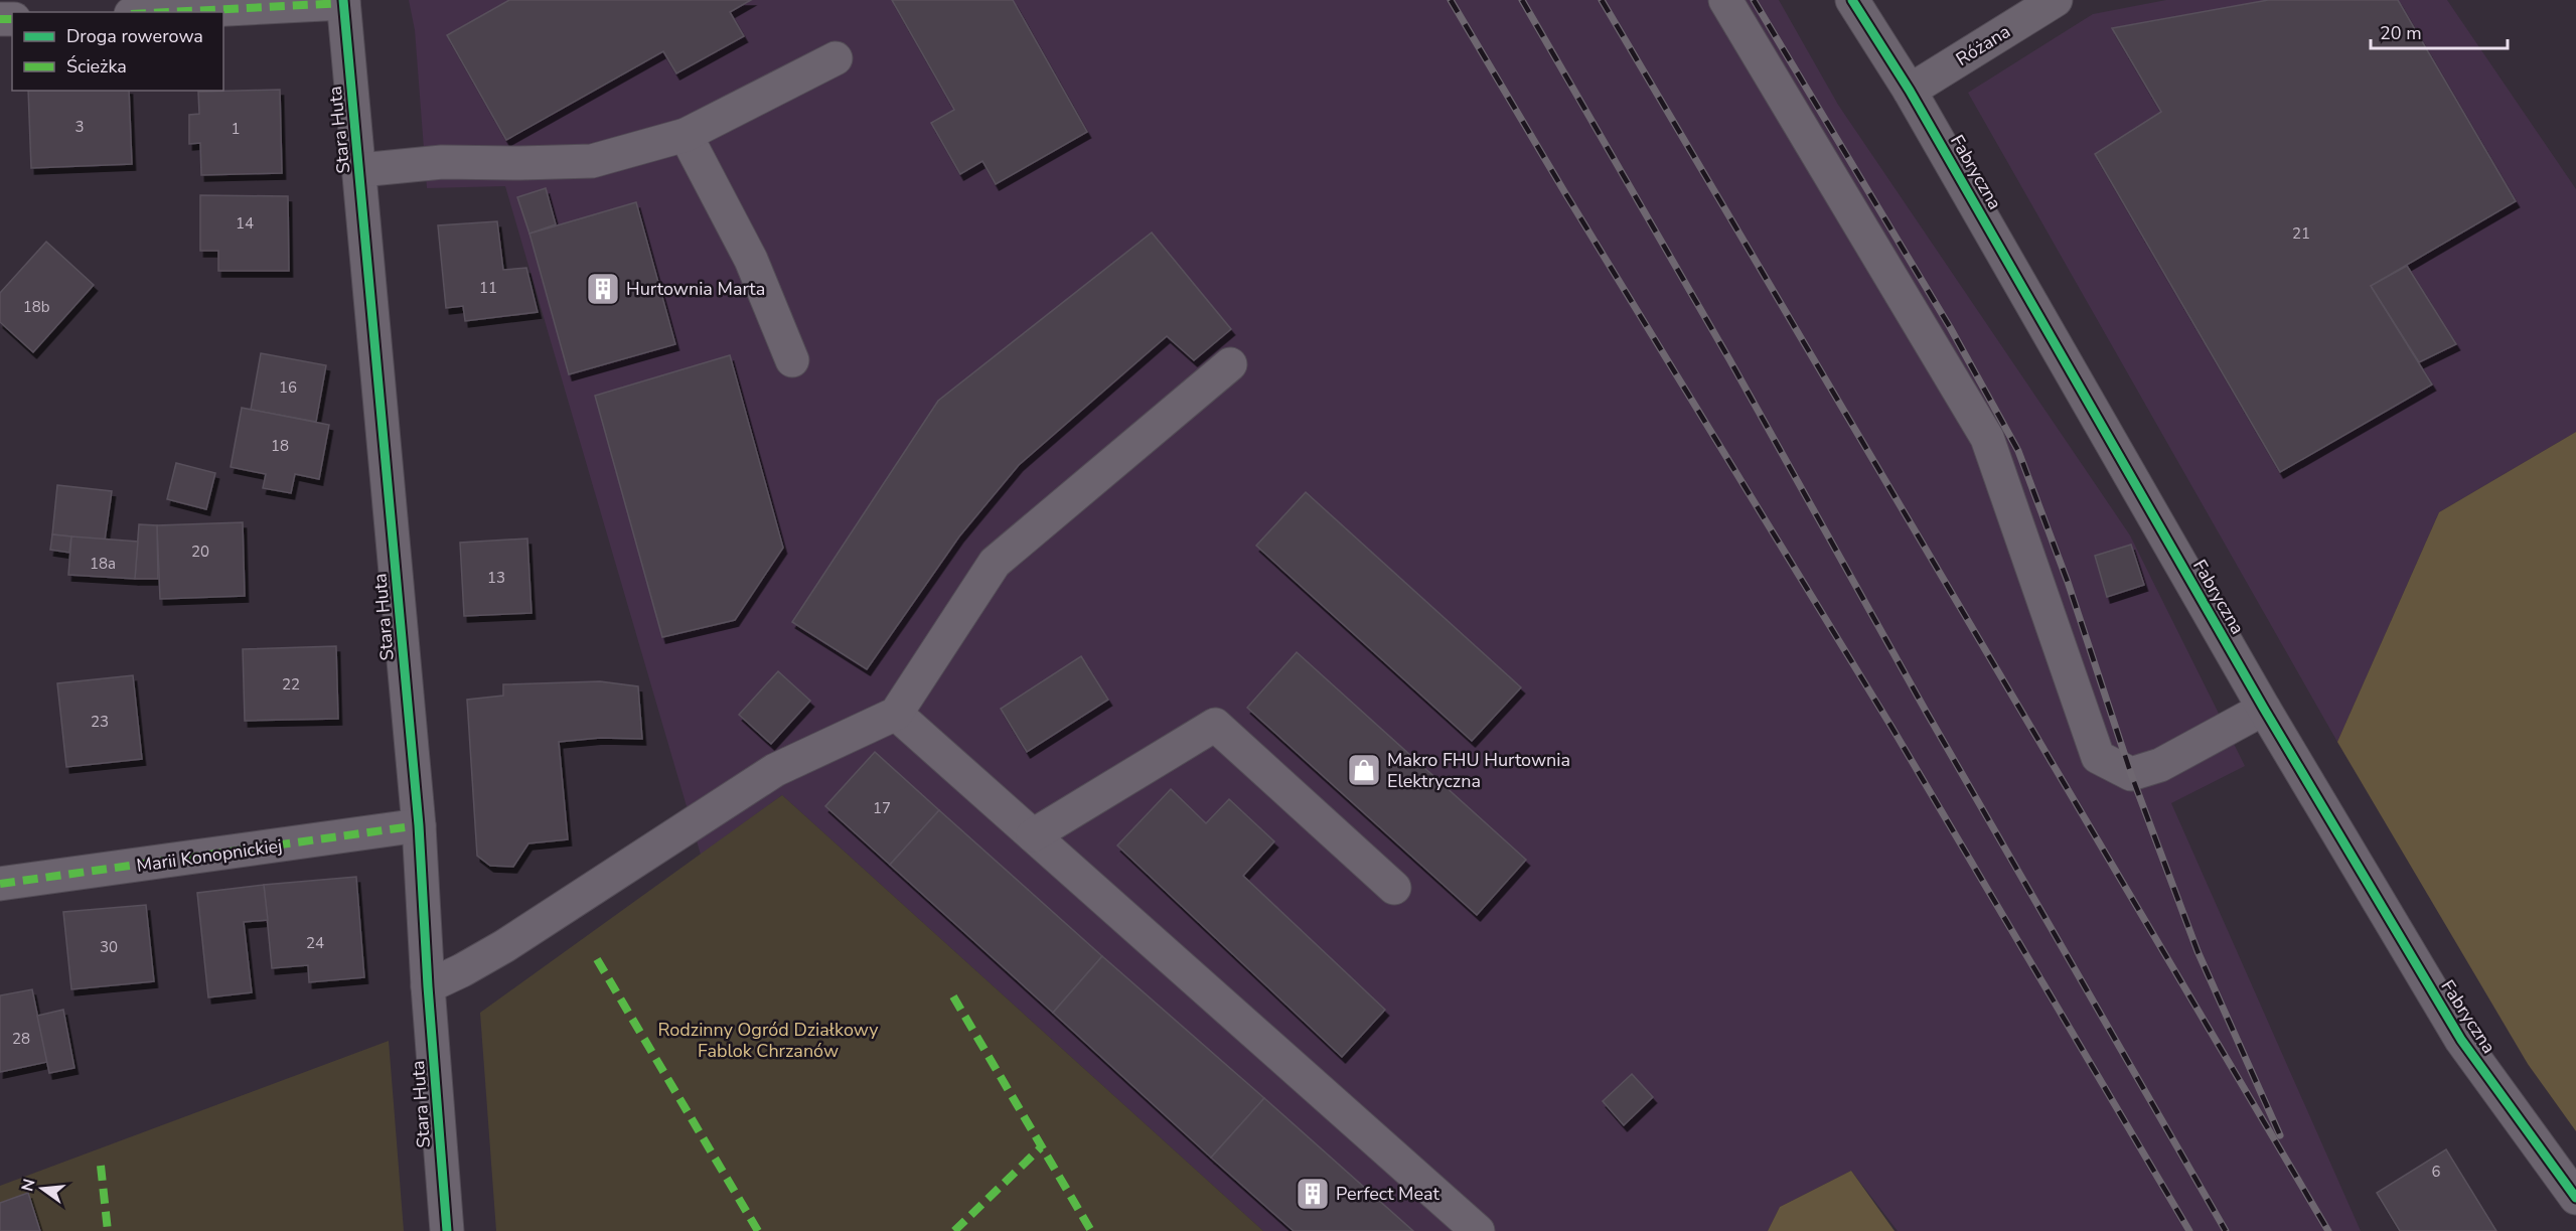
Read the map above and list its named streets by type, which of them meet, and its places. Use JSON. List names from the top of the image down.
{
  "streets": {
    "street": [
      "Różana",
      "Stara Huta",
      "Fabryczna",
      "Marii Konopnickiej"
    ]
  },
  "crossings": [
    ["Różana", "Fabryczna"],
    ["Stara Huta", "Marii Konopnickiej"]
  ],
  "parks": ["Rodzinny Ogród Działkowy Fablok Chrzanów"],
  "places": {
    "building": ["Hurtownia Marta", "Perfect Meat"],
    "shop": ["Makro FHU Hurtownia Elektryczna"]
  },
  "house_numbers": [
    "3",
    "1",
    "14",
    "21",
    "11",
    "18b",
    "16",
    "18",
    "20",
    "18a",
    "13",
    "22",
    "23",
    "17",
    "24",
    "30",
    "28",
    "6"
  ],
  "legend": ["Droga rowerowa", "Ścieżka"],
  "scale_bar": "20 m",
  "north": "left"
}
